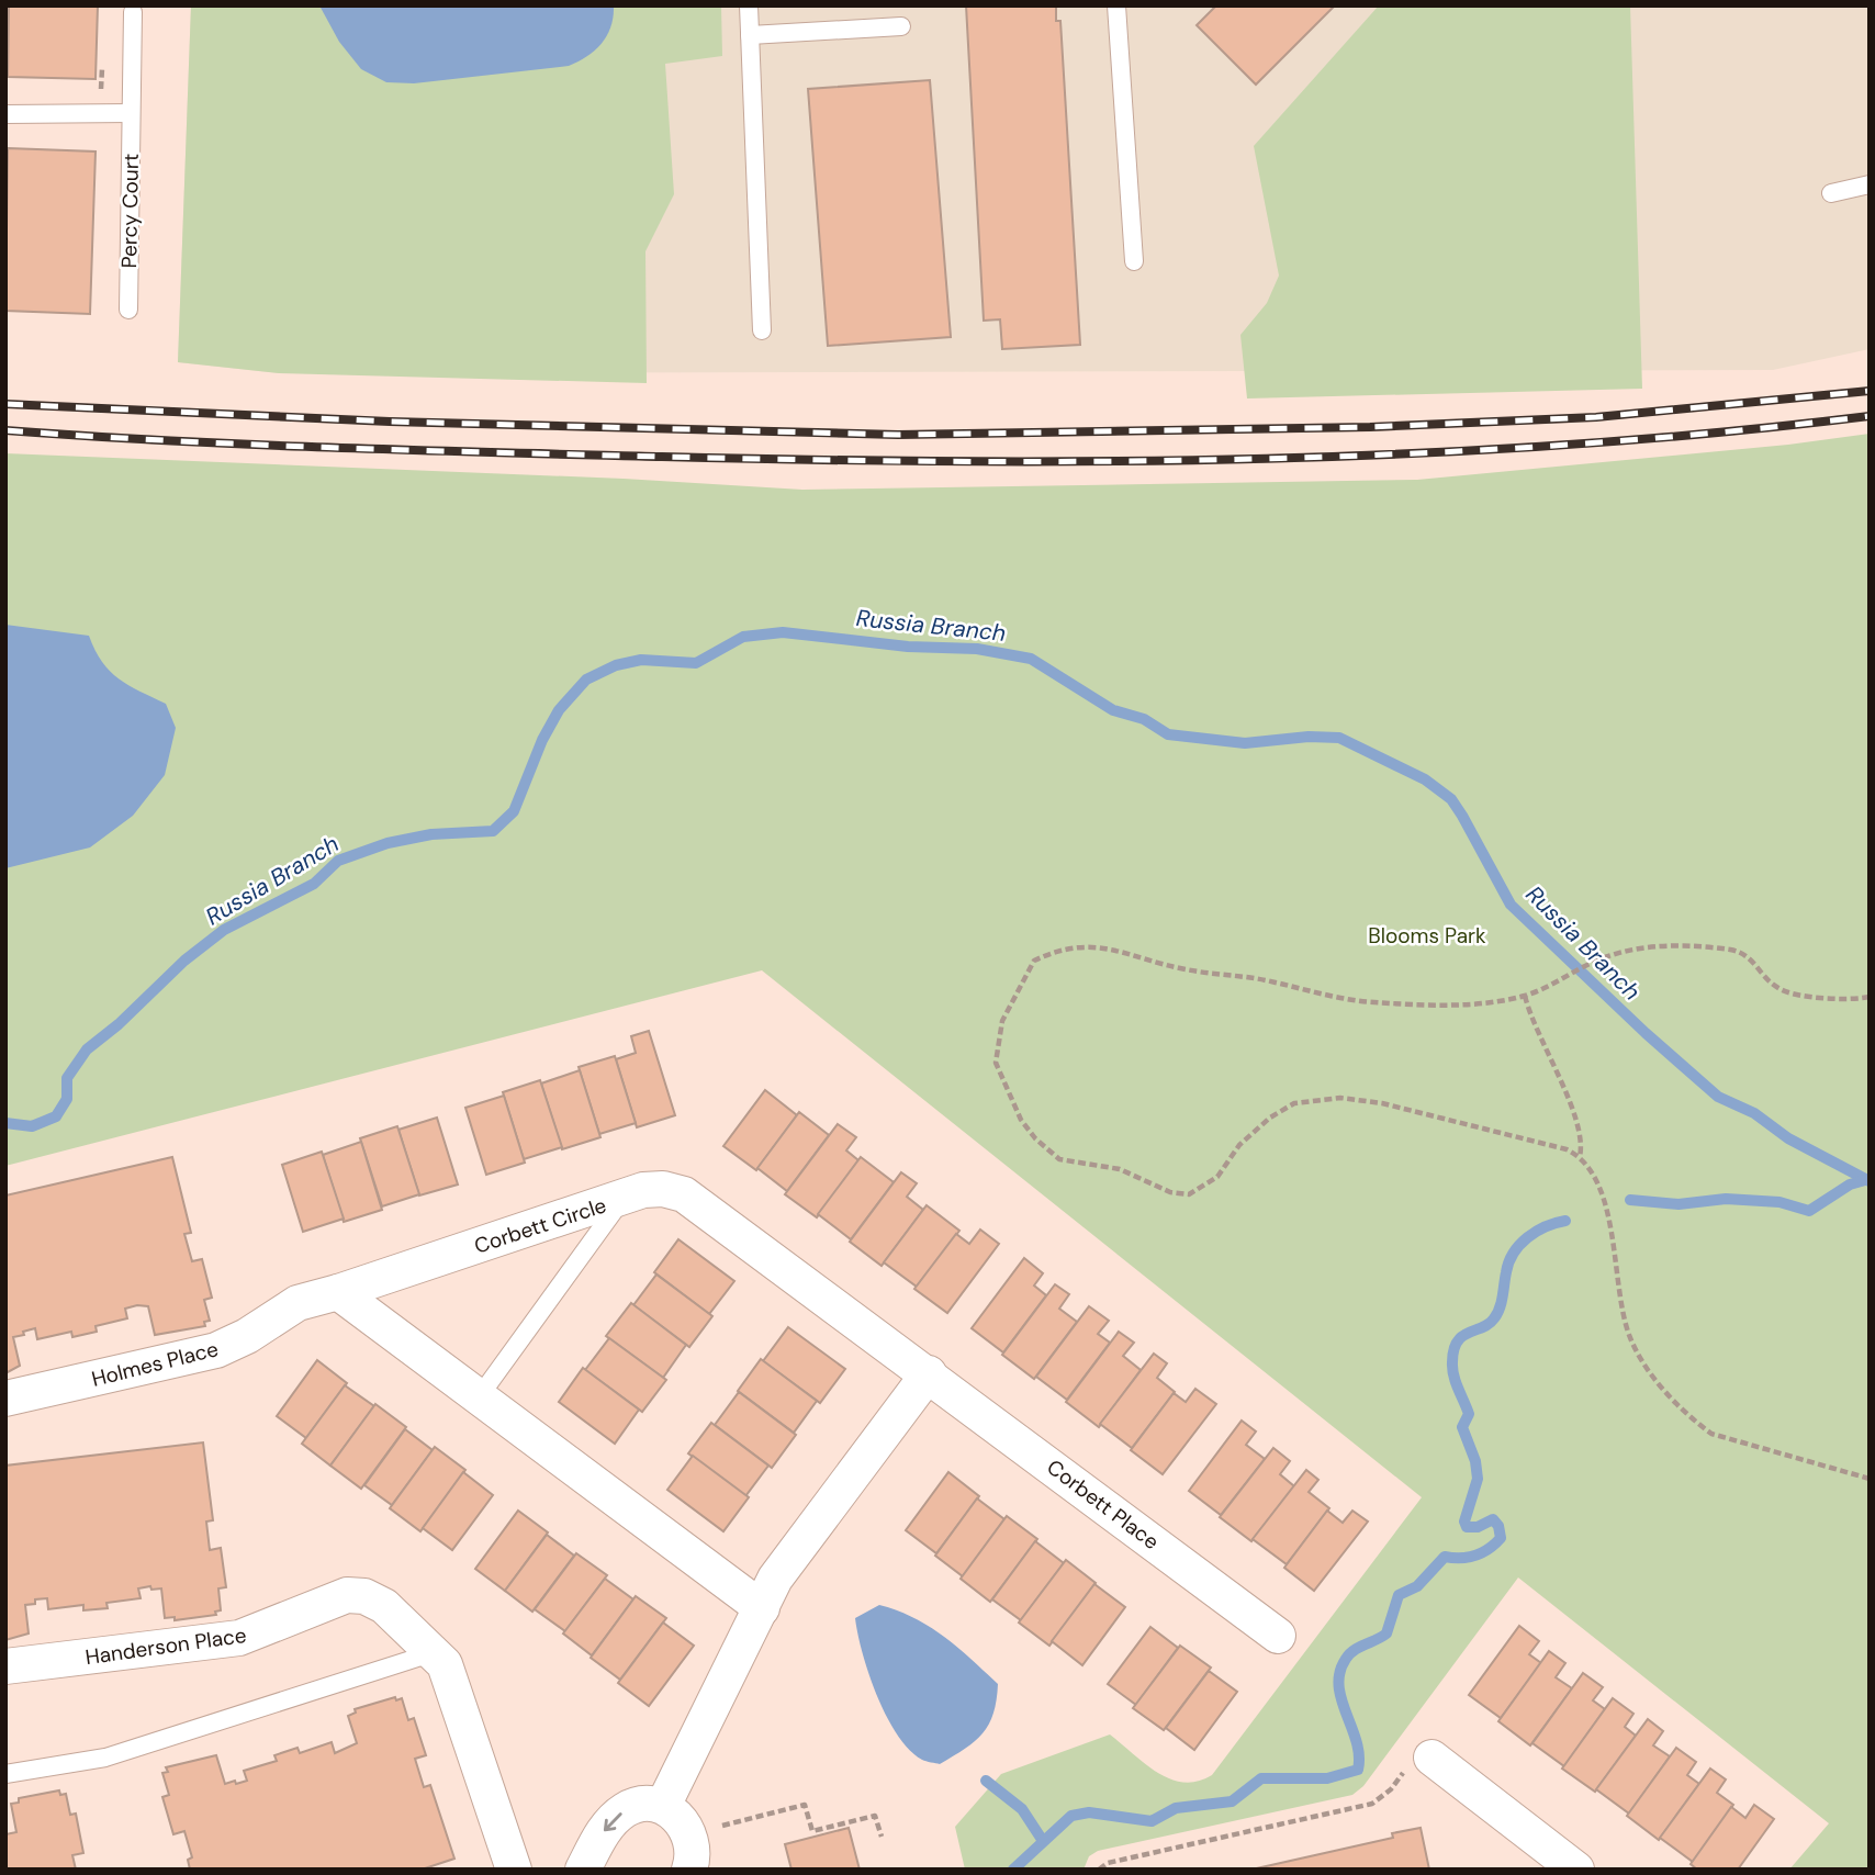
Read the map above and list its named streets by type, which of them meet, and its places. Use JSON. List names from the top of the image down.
{
  "streets": {
    "street": [
      "Corbett Circle",
      "Holmes Place",
      "Corbett Place",
      "Handerson Place"
    ],
    "lane": ["Percy Court"]
  },
  "crossings": [
    ["Corbett Circle", "Holmes Place"],
    ["Corbett Circle", "Corbett Place"]
  ],
  "water": ["Russia Branch"],
  "parks": ["Blooms Park"]
}
